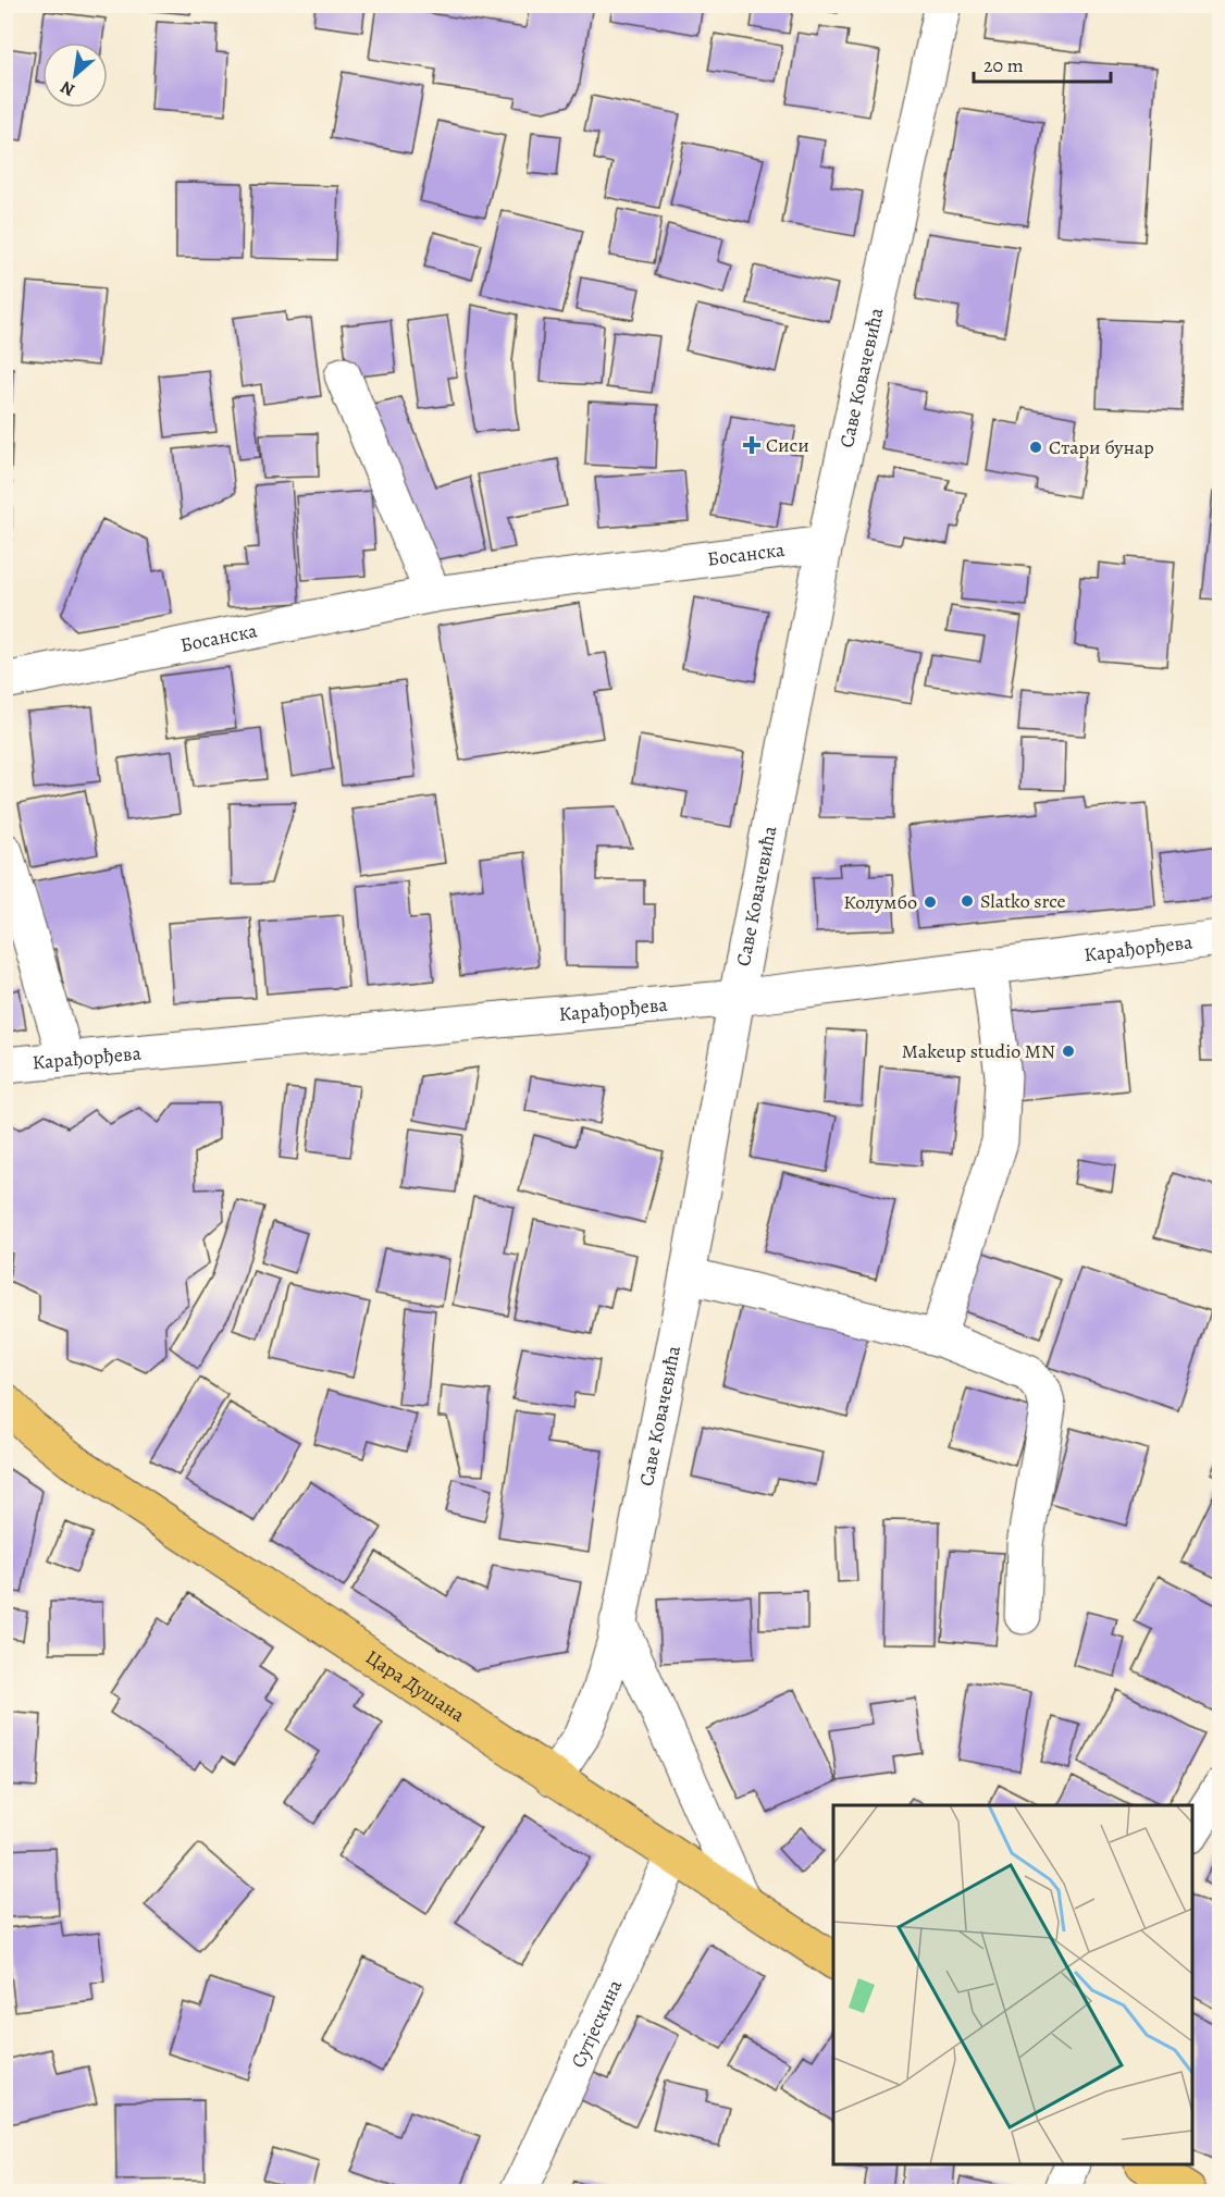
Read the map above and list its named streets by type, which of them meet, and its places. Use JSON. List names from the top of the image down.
{
  "streets": {
    "main road": ["Цара Душана"],
    "street": [
      "Саве Ковачевића",
      "Босанска",
      "Карађорђева",
      "Сутјескина"
    ]
  },
  "crossings": [
    ["Саве Ковачевића", "Босанска"],
    ["Саве Ковачевића", "Карађорђева"],
    ["Саве Ковачевића", "Цара Душана"],
    ["Цара Душана", "Сутјескина"]
  ],
  "places": {
    "health": ["Сиси"],
    "other": [
      "Стари бунар",
      "Slatko srce",
      "Колумбо",
      "Makeup studio MN"
    ]
  },
  "scale_bar": "20 m",
  "north": "bottom left"
}
